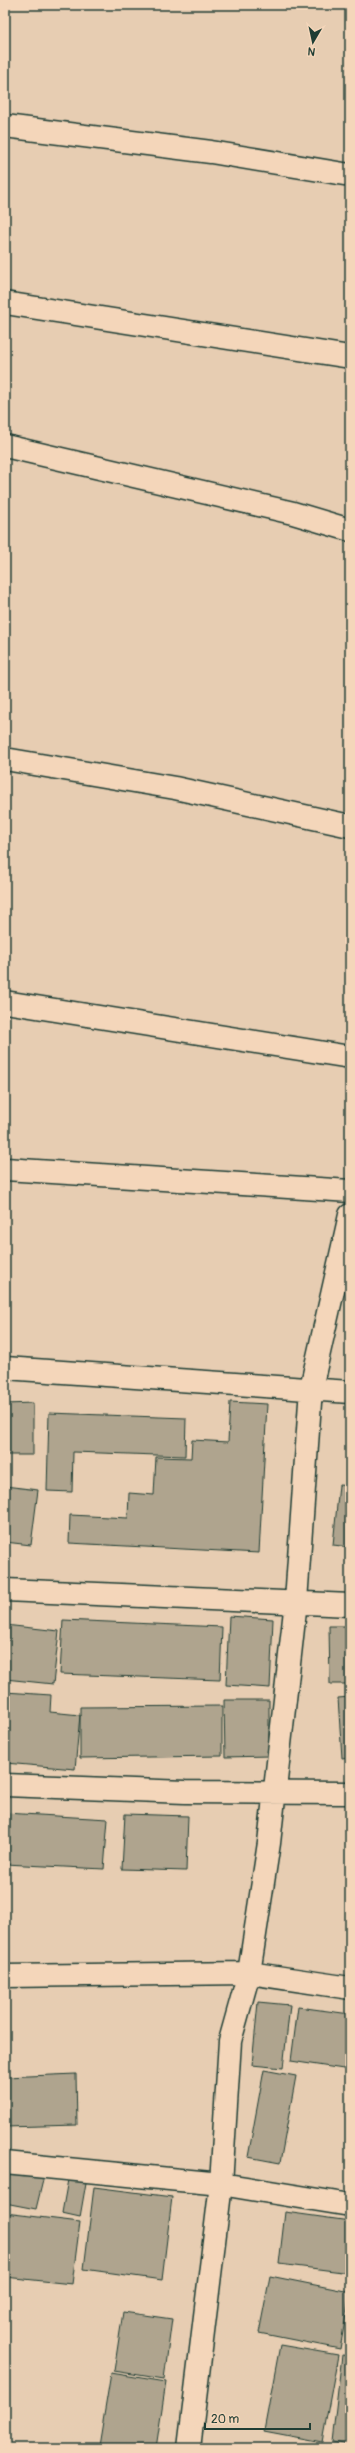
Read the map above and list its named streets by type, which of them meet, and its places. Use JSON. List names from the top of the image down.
{
  "scale_bar": "20 m",
  "north": "bottom"
}
